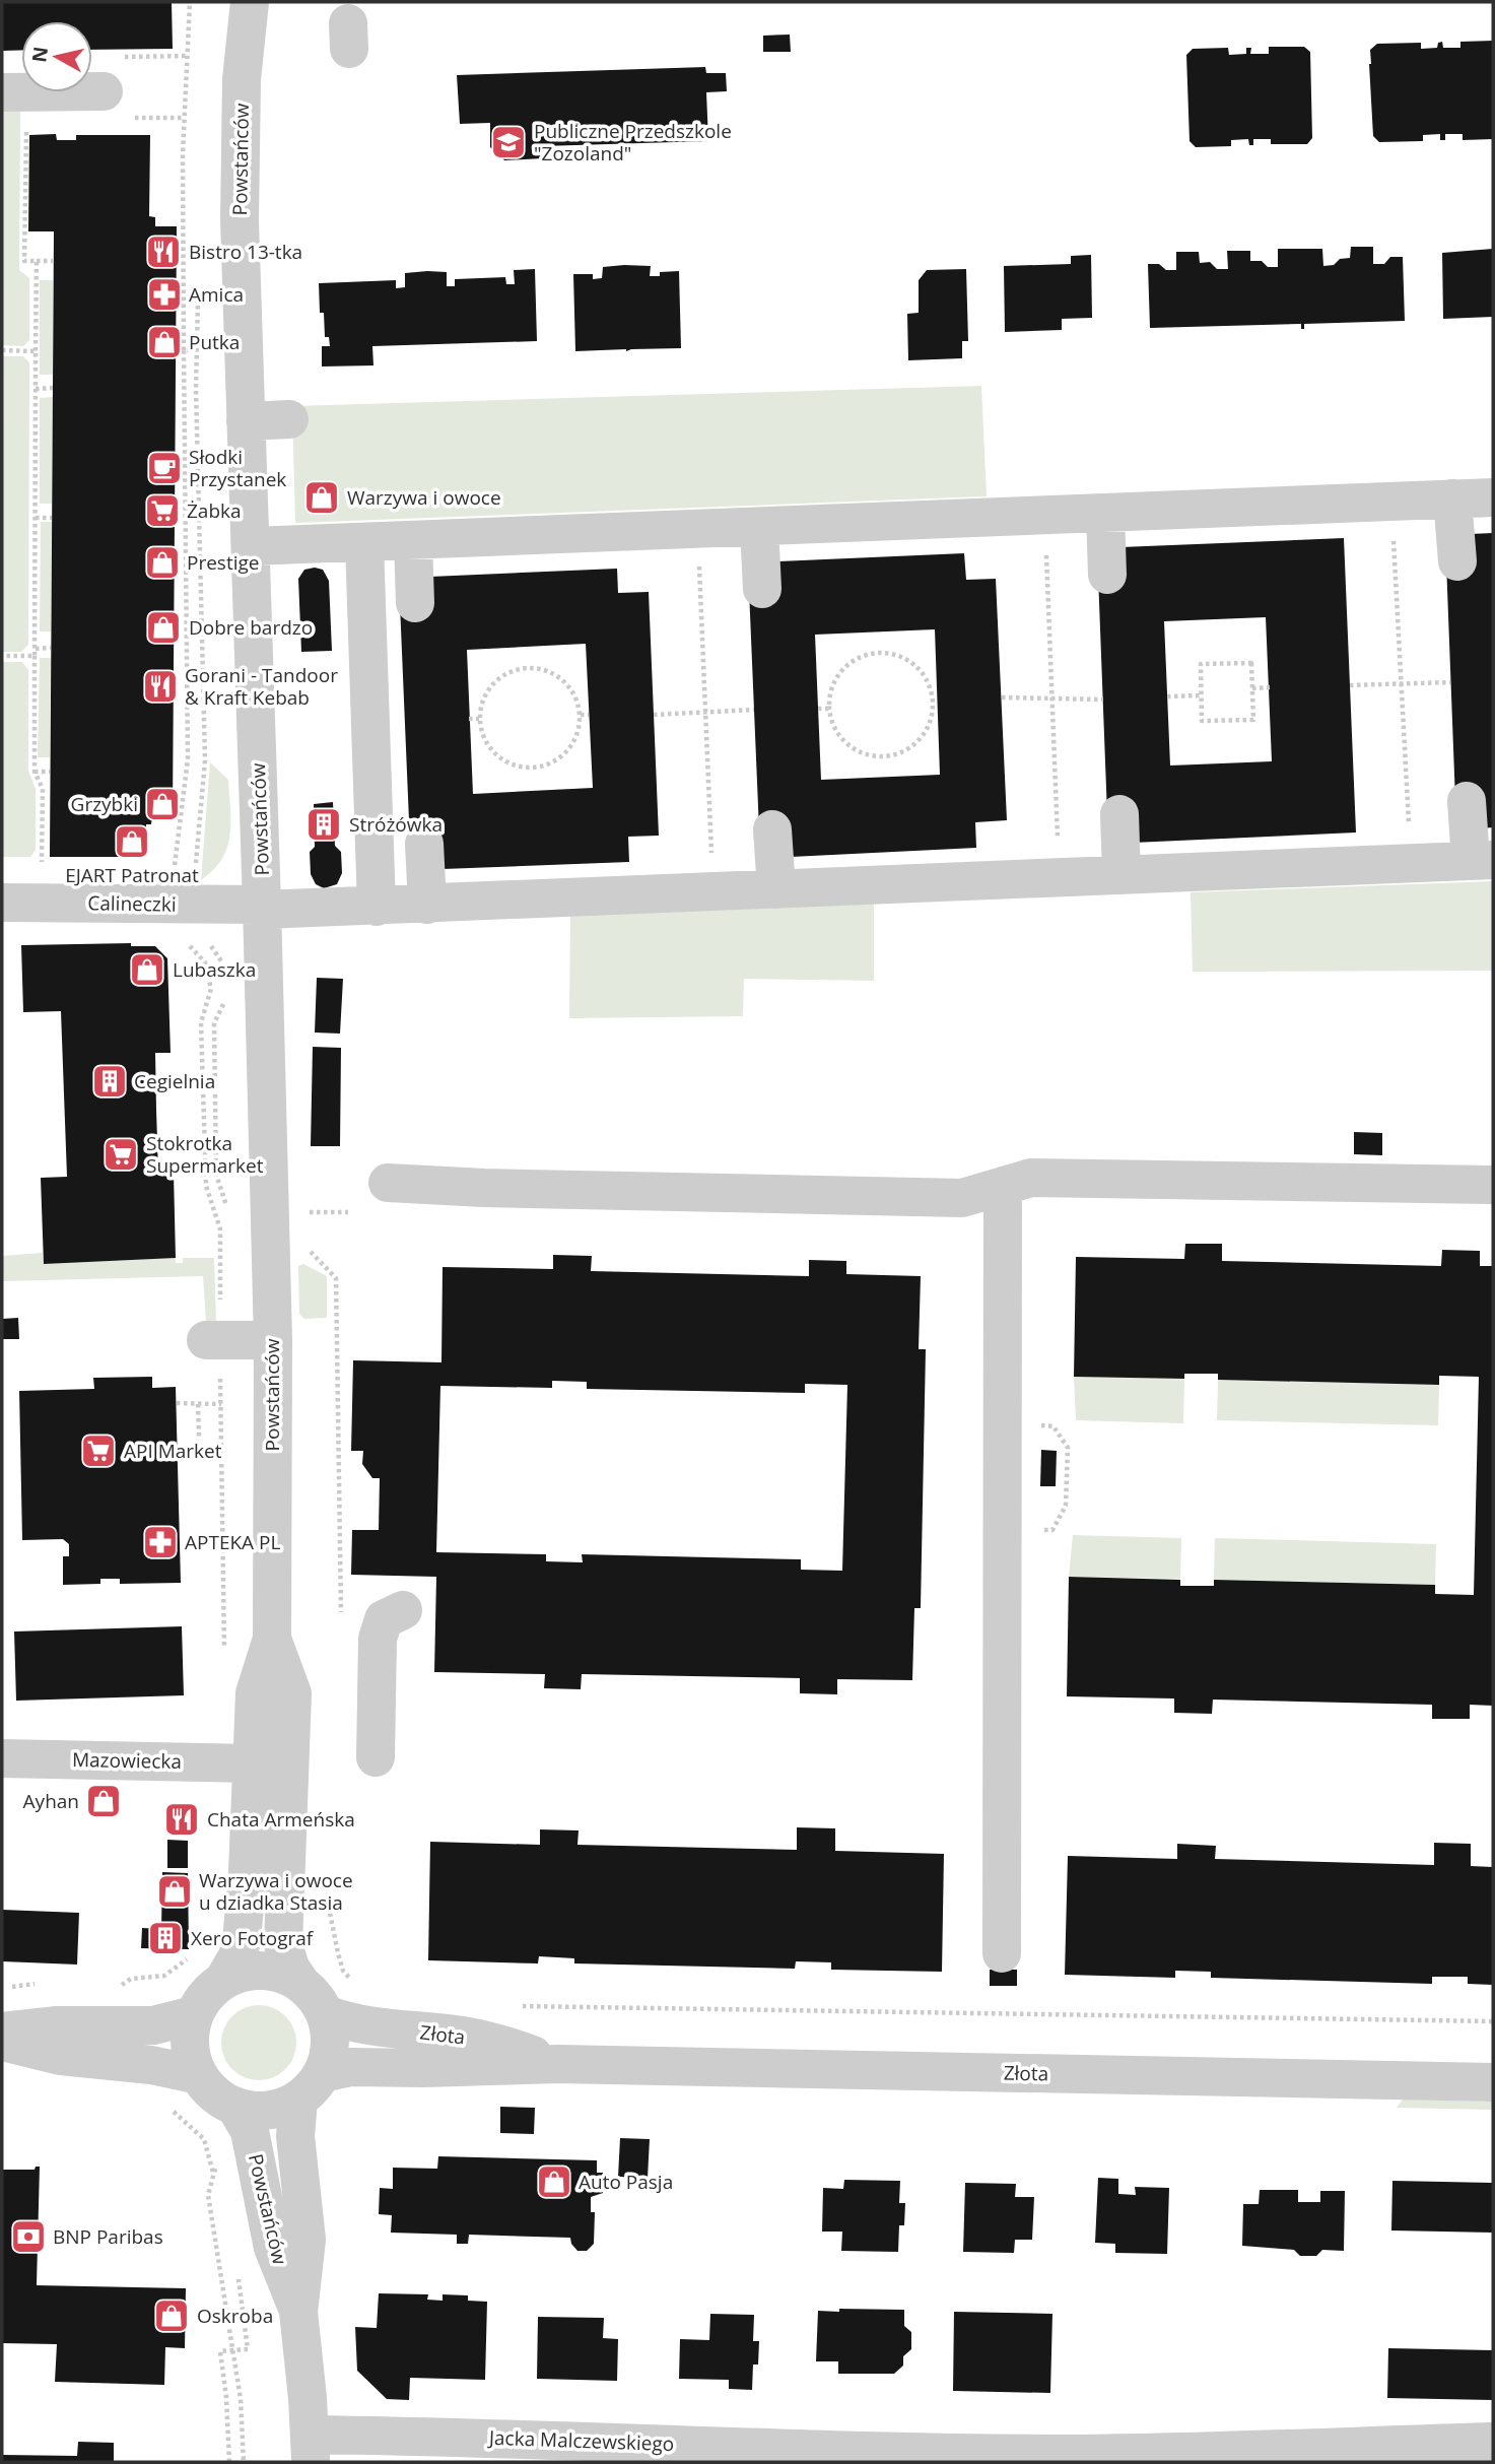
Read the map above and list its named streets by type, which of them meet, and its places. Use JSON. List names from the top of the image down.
{
  "streets": {
    "street": [
      "Powstańców",
      "Calineczki",
      "Mazowiecka",
      "Złota",
      "Jacka Malczewskiego"
    ]
  },
  "crossings": [
    ["Powstańców", "Calineczki"],
    ["Powstańców", "Mazowiecka"],
    ["Powstańców", "Złota"],
    ["Powstańców", "Jacka Malczewskiego"]
  ],
  "places": {
    "school or university": ["Publiczne Przedszkole \"Zozoland\""],
    "restaurant": ["Bistro 13-tka", "Gorani - Tandoor & Kraft Kebab", "Chata Armeńska"],
    "pharmacy": ["Amica", "APTEKA PL"],
    "shop": [
      "Putka",
      "Warzywa i owoce",
      "Prestige",
      "Dobre bardzo",
      "Grzybki",
      "EJART Patronat",
      "Lubaszka",
      "Ayhan",
      "Warzywa i owoce u dziadka Stasia",
      "Auto Pasja",
      "Oskroba"
    ],
    "cafe": ["Słodki Przystanek"],
    "supermarket": ["Żabka", "Stokrotka Supermarket", "API Market"],
    "building": ["Stróżówka", "Cegielnia", "Xero Fotograf"],
    "bank": ["BNP Paribas"]
  },
  "north": "left"
}
